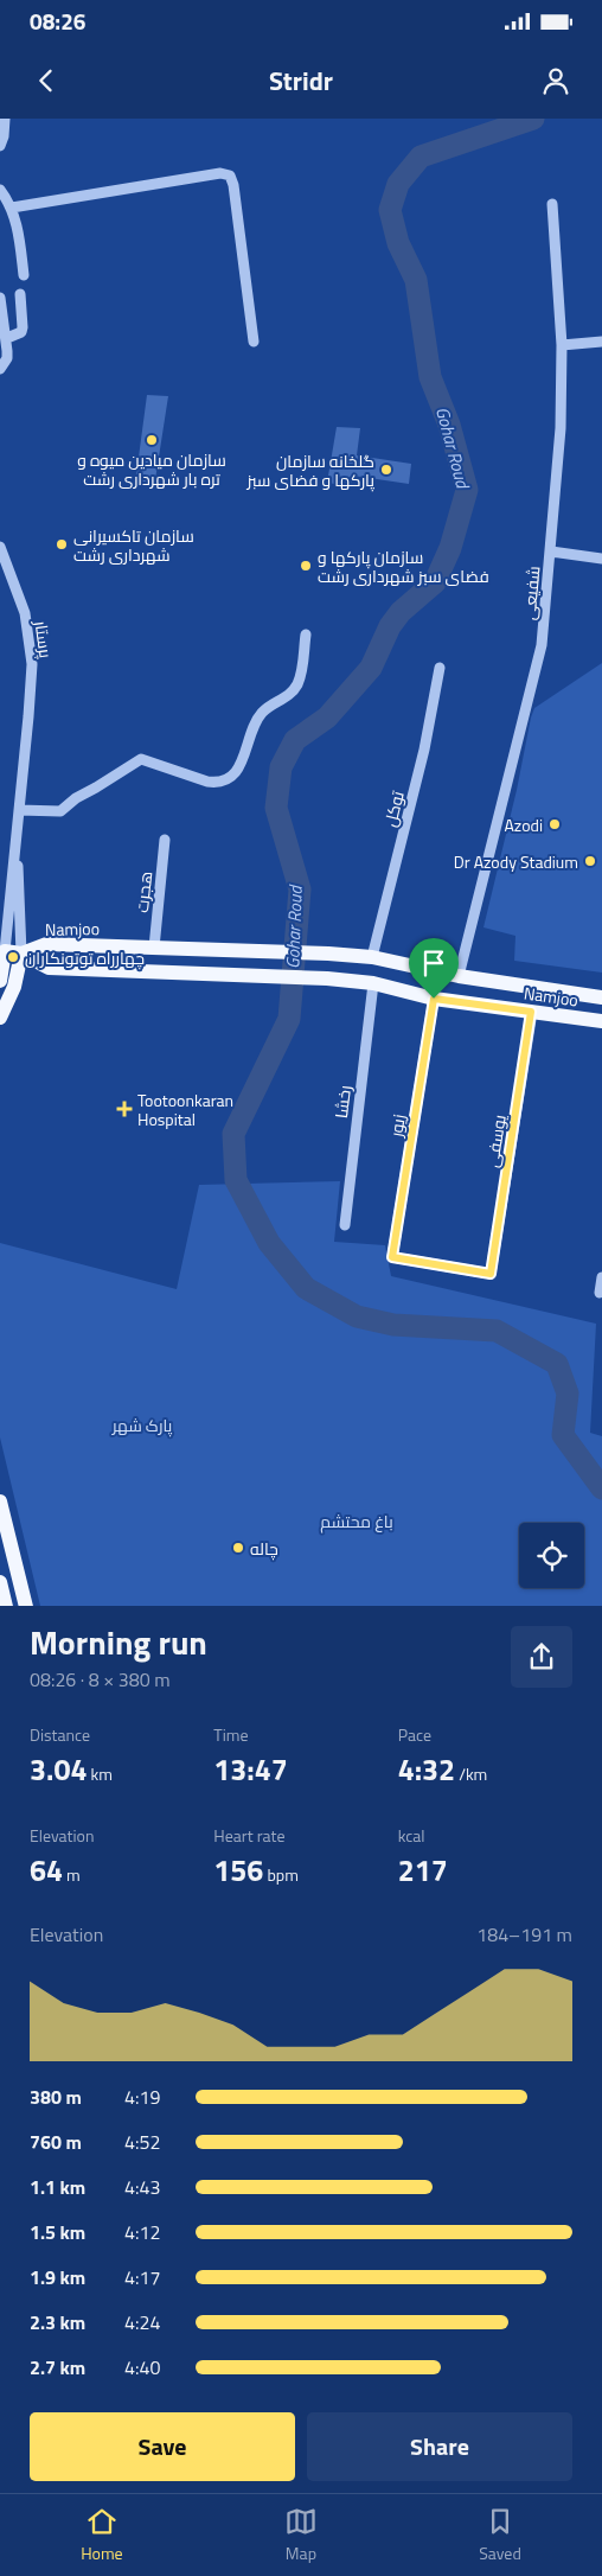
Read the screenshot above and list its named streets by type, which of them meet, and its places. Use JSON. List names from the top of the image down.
{
  "streets": {
    "main road": ["Namjoo"],
    "street": [
      "شفیعی",
      "پرستار",
      "توکل",
      "هجرت",
      "رخشا",
      "زیور",
      "یوسفی"
    ]
  },
  "crossings": [
    ["شفیعی", "Namjoo"],
    ["پرستار", "Namjoo"],
    ["توکل", "Namjoo"],
    ["هجرت", "Namjoo"],
    ["Namjoo", "رخشا"],
    ["Namjoo", "زیور"],
    ["Namjoo", "یوسفی"],
    ["زیور", "یوسفی"]
  ],
  "water": ["Gohar Roud"],
  "parks": ["پارک شهر", "باغ محتشم"],
  "places": {
    "other": [
      "سازمان میادین میوه و تره بار شهرداری رشت",
      "گلخانه سازمان پارکها و فضای سبز",
      "سازمان تاکسیرانی شهرداری رشت",
      "سازمان پارکها و فضای سبز شهرداری رشت",
      "Azodi",
      "Dr Azody Stadium",
      "چهارراه توتونکاران",
      "چاله"
    ],
    "health": ["Tootoonkaran Hospital"]
  },
  "page": {
    "status": "08:26",
    "header": "Stridr",
    "heading": ["Morning run", "08:26 · 8 × 380 m"],
    "stats": [
      ["Distance", "3.04 km"],
      ["Time", "13:47"],
      ["Pace", "4:32 /km"],
      ["Elevation", "64 m"],
      ["Heart rate", "156 bpm"],
      ["kcal", "217"]
    ],
    "chart": ["Elevation", "184–191 m"],
    "list": [
      {
        "name": "380 m",
        "note": "4:19"
      },
      {
        "name": "760 m",
        "note": "4:52"
      },
      {
        "name": "1.1 km",
        "note": "4:43"
      },
      {
        "name": "1.5 km",
        "note": "4:12"
      },
      {
        "name": "1.9 km",
        "note": "4:17"
      },
      {
        "name": "2.3 km",
        "note": "4:24"
      },
      {
        "name": "2.7 km",
        "note": "4:40"
      }
    ],
    "buttons": ["Save", "Share"],
    "tabs": ["Home", "Map", "Saved"]
  }
}
